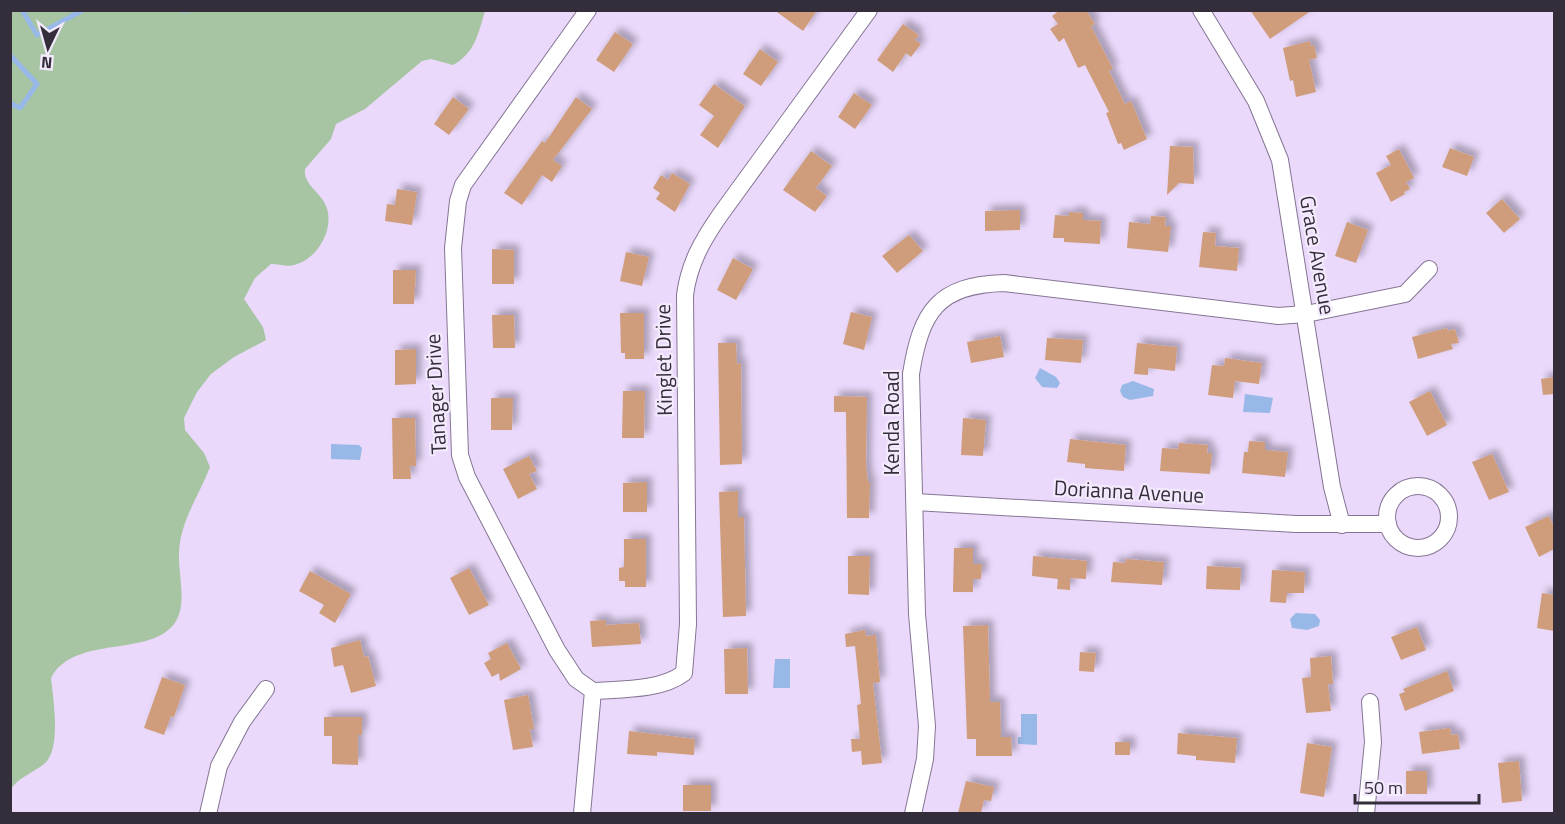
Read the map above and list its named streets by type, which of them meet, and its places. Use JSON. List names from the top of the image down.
{
  "streets": {
    "street": [
      "Grace Avenue",
      "Kinglet Drive",
      "Tanager Drive",
      "Kenda Road",
      "Dorianna Avenue"
    ]
  },
  "crossings": [
    ["Grace Avenue", "Kenda Road"],
    ["Grace Avenue", "Dorianna Avenue"],
    ["Kinglet Drive", "Tanager Drive"],
    ["Kenda Road", "Dorianna Avenue"]
  ],
  "scale_bar": "50 m",
  "north": "bottom"
}
